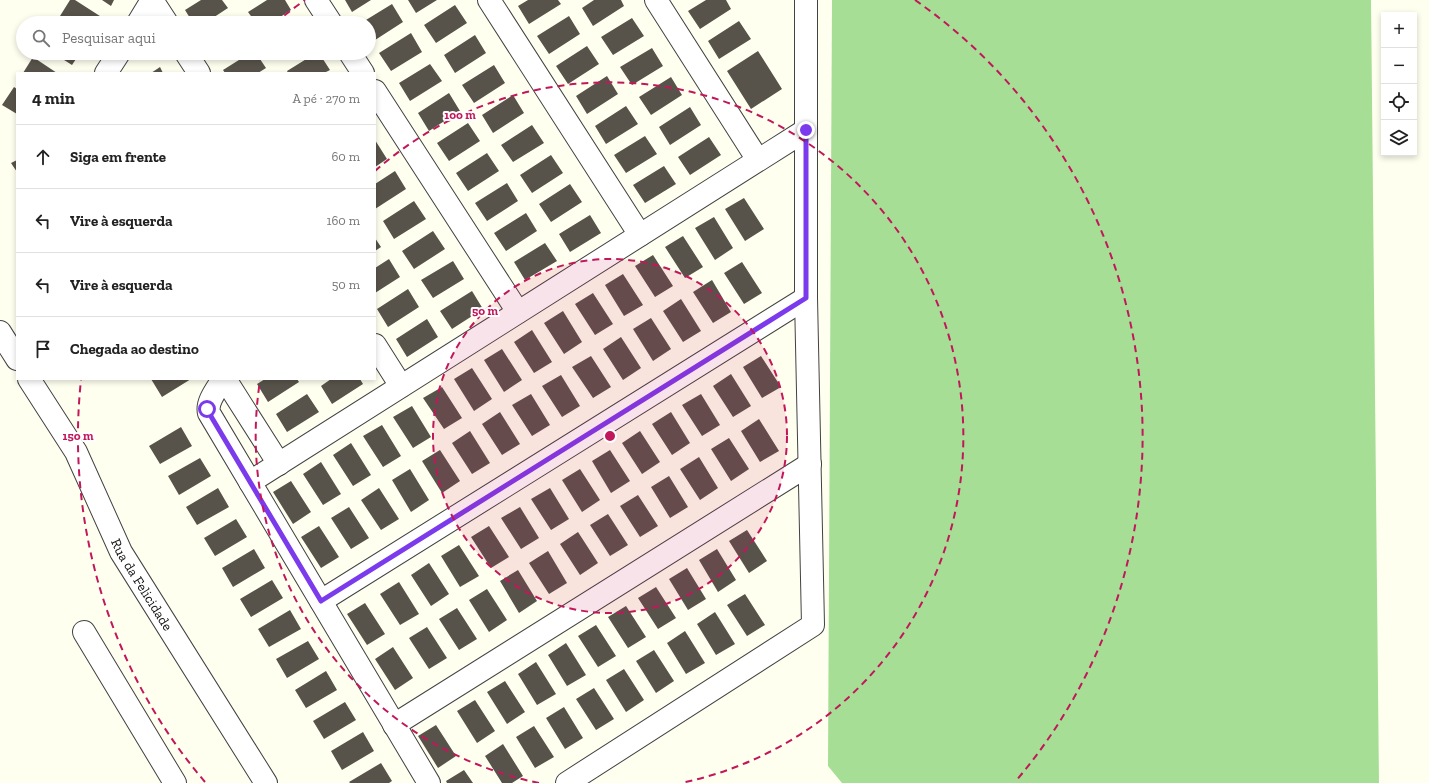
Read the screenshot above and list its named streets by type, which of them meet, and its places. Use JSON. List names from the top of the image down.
{
  "streets": {
    "street": ["Rua da Felicidade"]
  },
  "page": {
    "map_buttons": ["+", "−"],
    "search": "Pesquisar aqui",
    "heading": ["4 min", "A pé · 270 m"],
    "list": [
      ["Siga em frente", "60 m"],
      ["Vire à esquerda", "160 m"],
      ["Vire à esquerda", "50 m"],
      "Chegada ao destino"
    ]
  },
  "rings": ["100 m", "50 m", "150 m"]
}
